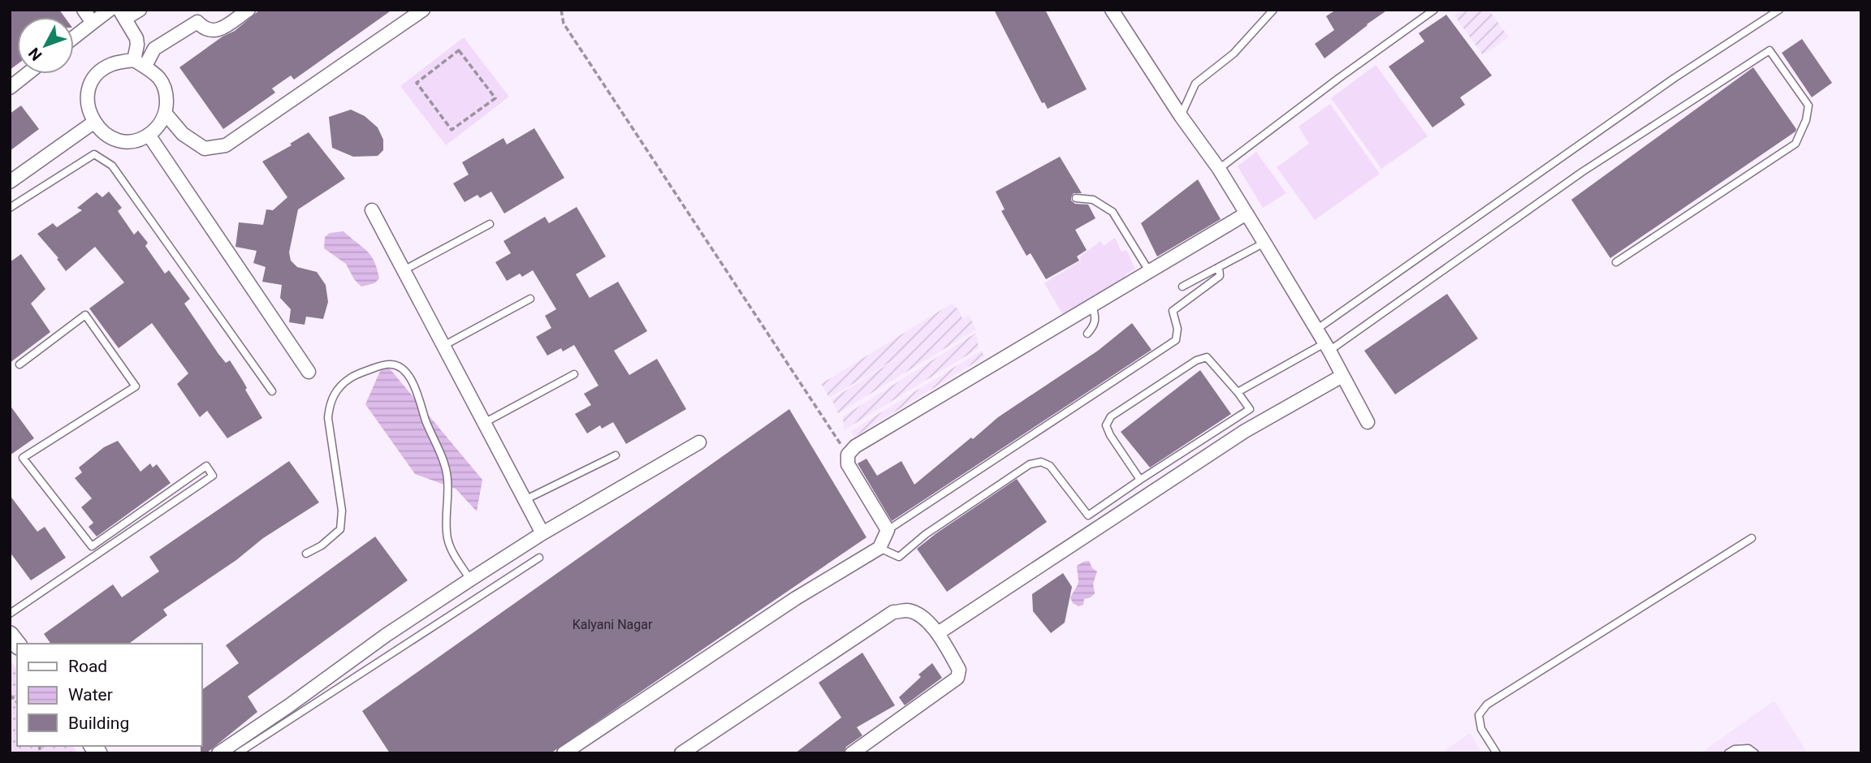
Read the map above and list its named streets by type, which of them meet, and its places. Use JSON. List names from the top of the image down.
{
  "house_numbers": ["Kalyani Nagar"],
  "legend": ["Road", "Water", "Building"],
  "north": "bottom left"
}
